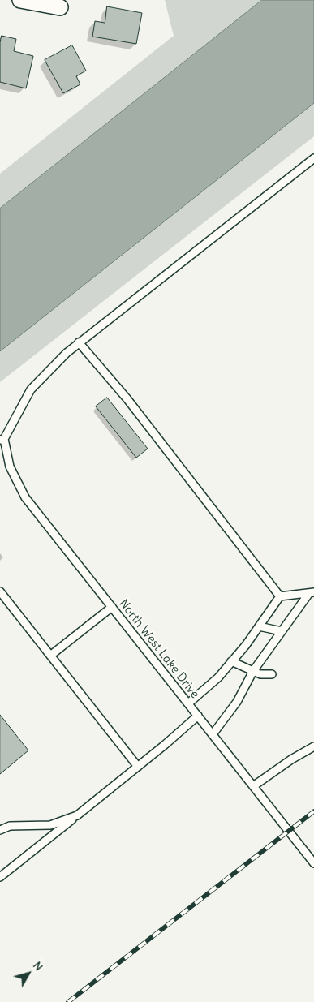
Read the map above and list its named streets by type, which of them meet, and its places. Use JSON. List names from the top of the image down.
{
  "streets": {
    "lane": ["North West Lake Drive"]
  },
  "north": "top right"
}
